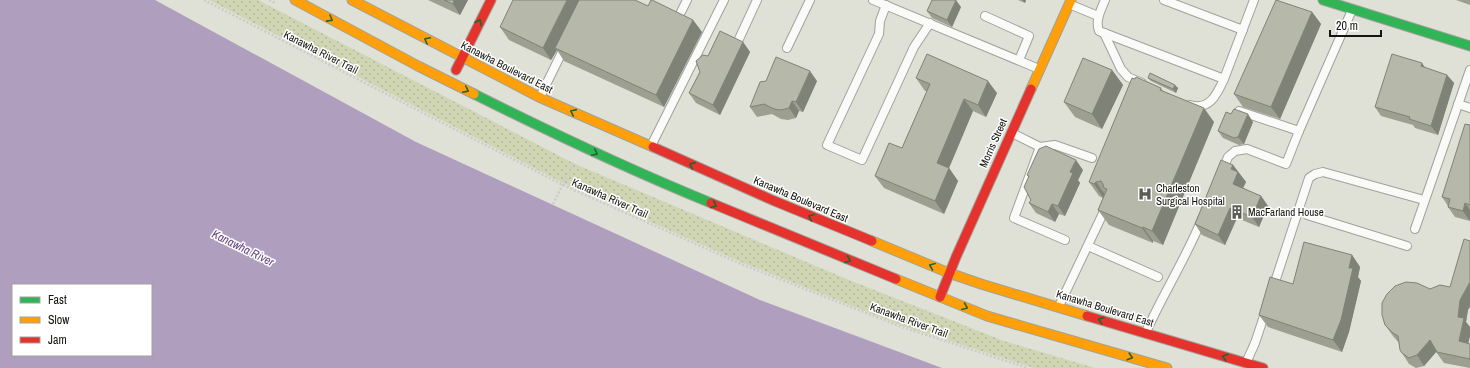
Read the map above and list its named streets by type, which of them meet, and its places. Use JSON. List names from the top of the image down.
{
  "streets": {
    "main road": ["Kanawha Boulevard East", "Morris Street"],
    "path": ["Kanawha River Trail"]
  },
  "crossings": [
    ["Kanawha Boulevard East", "Morris Street"]
  ],
  "water": ["Kanawha River"],
  "places": {
    "hospital": ["Charleston Surgical Hospital"],
    "building": ["MacFarland House"]
  },
  "legend": ["Fast", "Slow", "Jam"],
  "scale_bar": "20 m"
}
